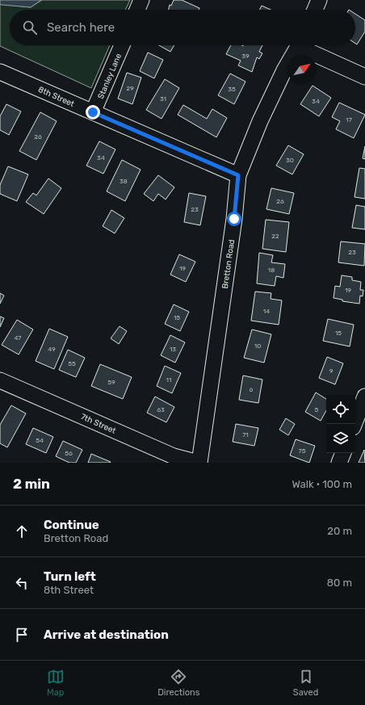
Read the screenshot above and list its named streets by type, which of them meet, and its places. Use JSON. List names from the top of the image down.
{
  "streets": {
    "street": [
      "Stanley Lane",
      "8th Street",
      "Bretton Road",
      "7th Street"
    ]
  },
  "crossings": [
    ["Stanley Lane", "8th Street"],
    ["8th Street", "Bretton Road"],
    ["Bretton Road", "7th Street"]
  ],
  "house_numbers": [
    "39",
    "29",
    "35",
    "31",
    "34",
    "17",
    "26",
    "34",
    "30",
    "38",
    "26",
    "23",
    "22",
    "23",
    "19",
    "18",
    "19",
    "14",
    "15",
    "15",
    "47",
    "10",
    "49",
    "13",
    "55",
    "9",
    "11",
    "59",
    "6",
    "63",
    "5",
    "71",
    "54",
    "75",
    "56"
  ],
  "north": "top right",
  "page": {
    "search": "Search here",
    "heading": ["2 min", "Walk · 100 m"],
    "list": [
      ["Continue", "Bretton Road", "20 m"],
      ["Turn left", "8th Street", "80 m"],
      "Arrive at destination"
    ],
    "nav": ["Map", "Directions", "Saved"]
  }
}
